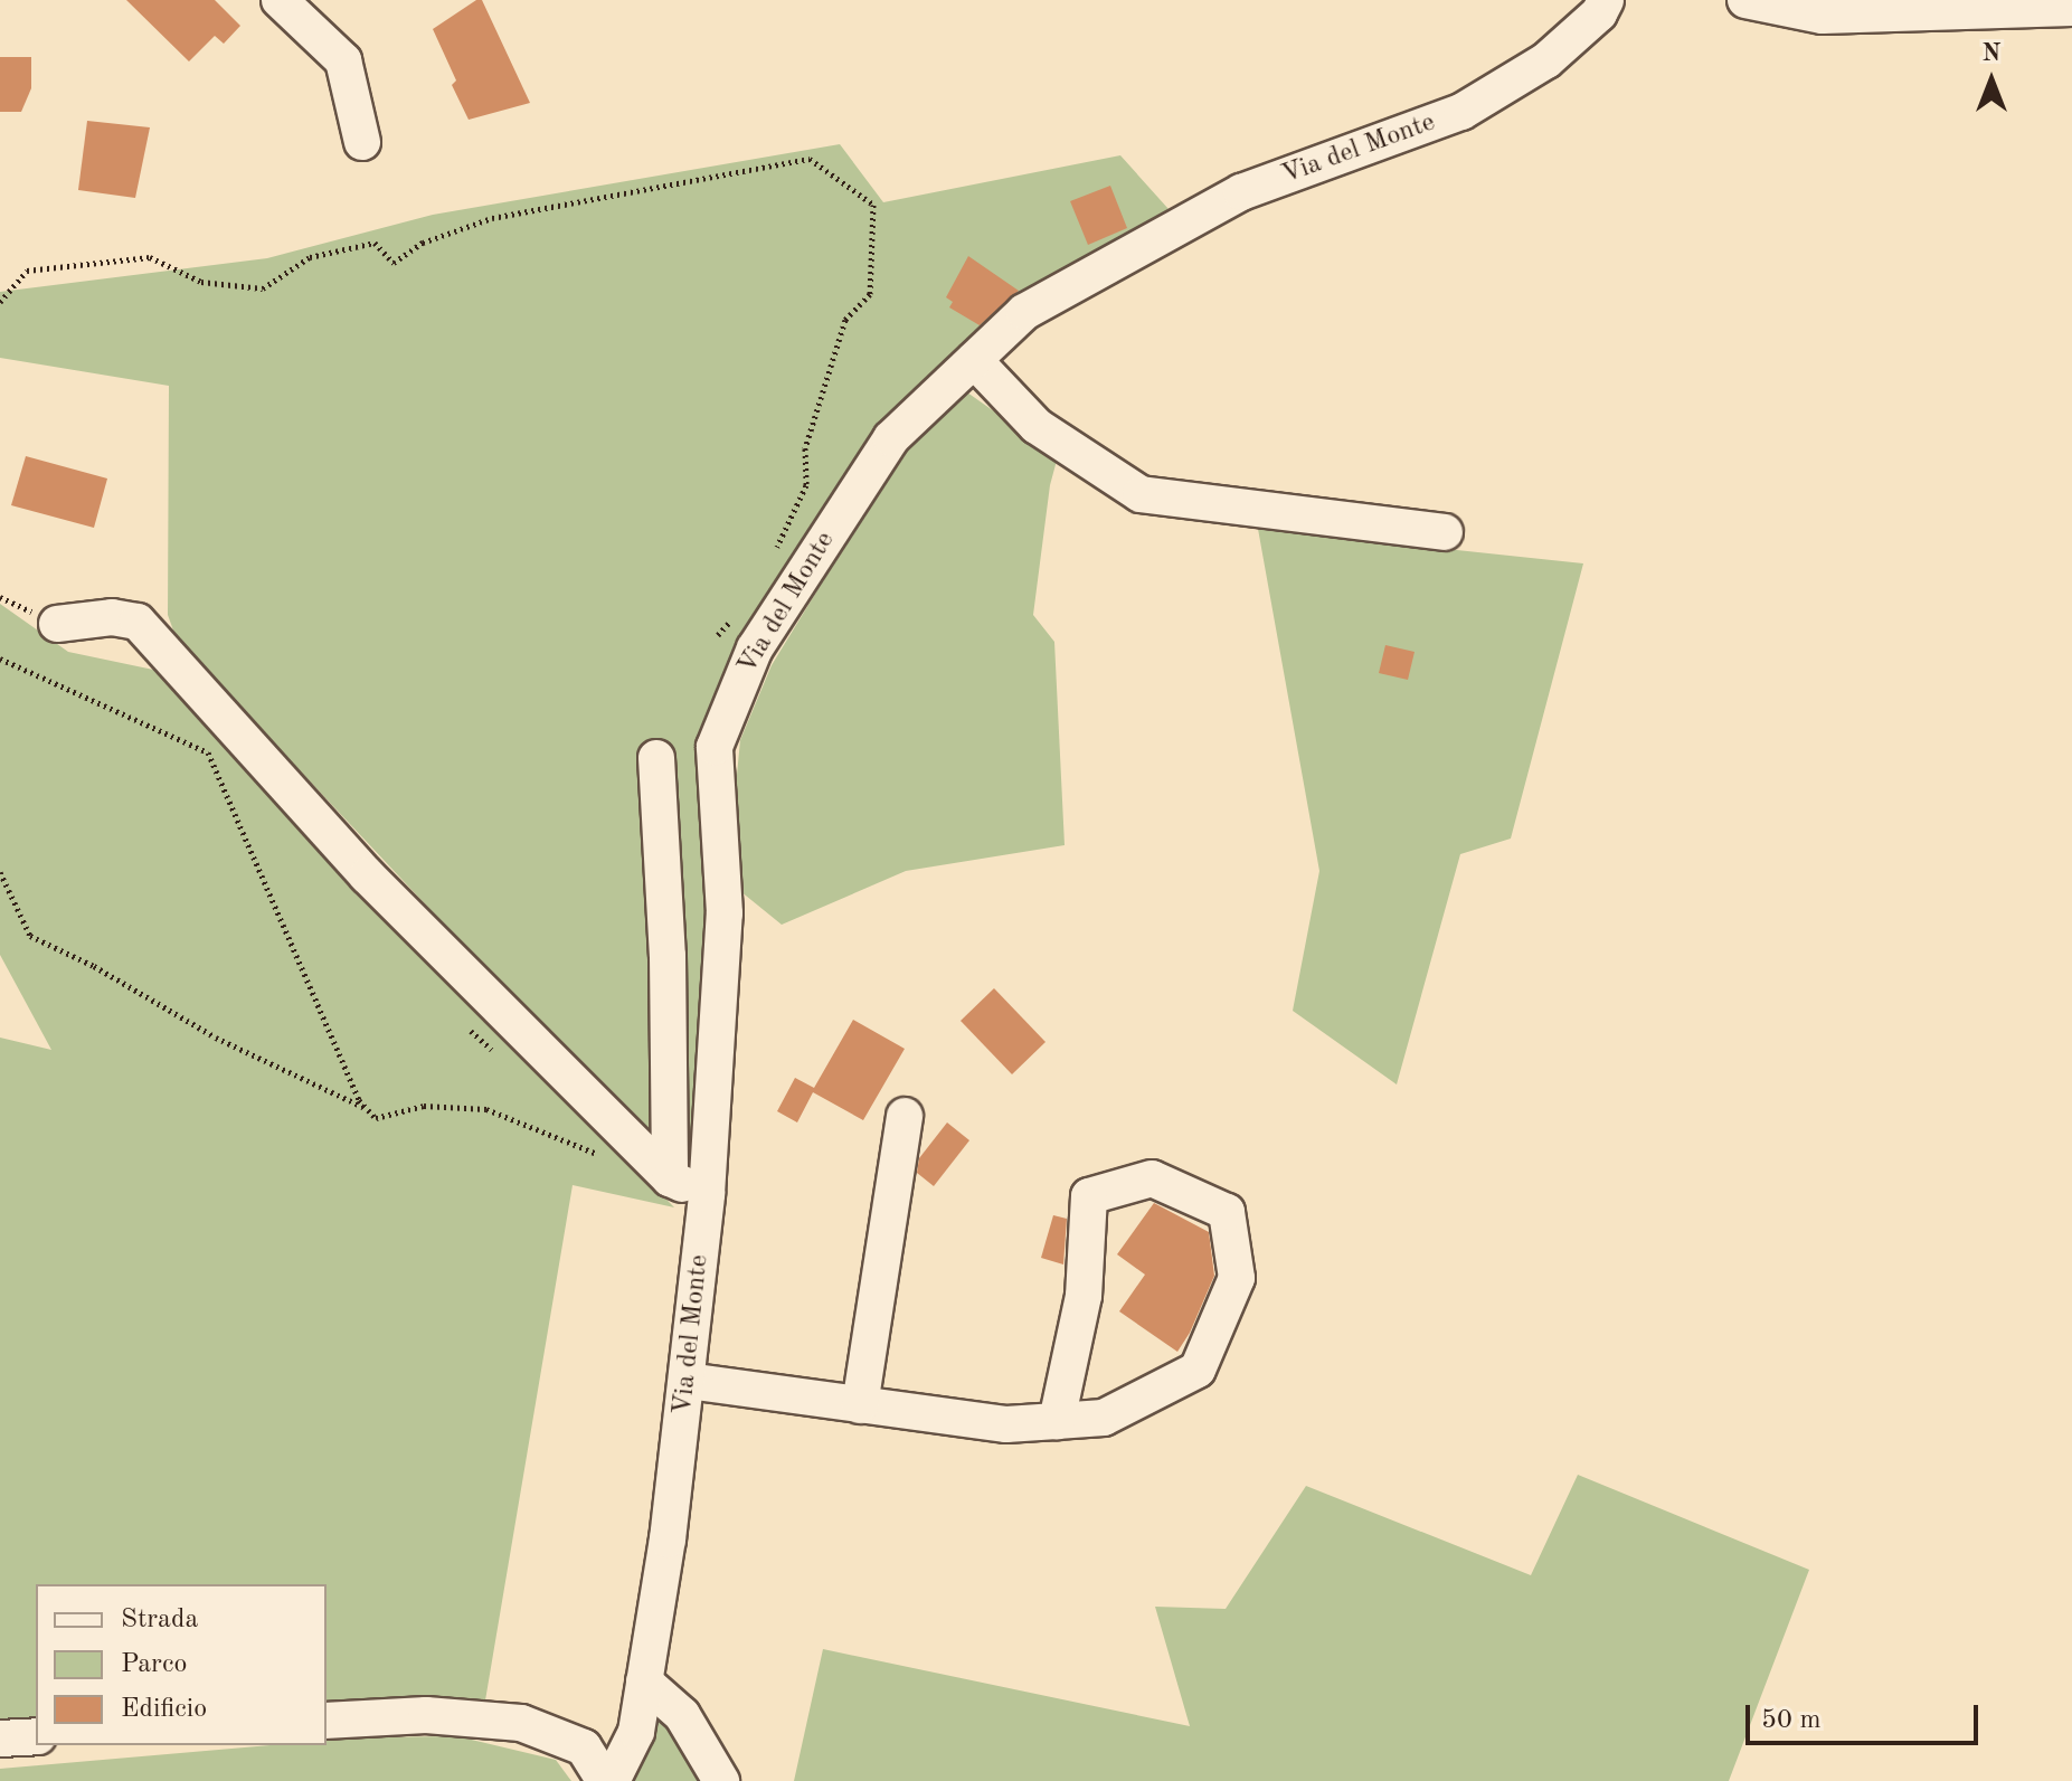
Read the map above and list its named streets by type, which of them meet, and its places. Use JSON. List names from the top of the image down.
{
  "streets": {
    "street": ["Via del Monte"]
  },
  "legend": ["Strada", "Parco", "Edificio"],
  "scale_bar": "50 m",
  "north": "top"
}
